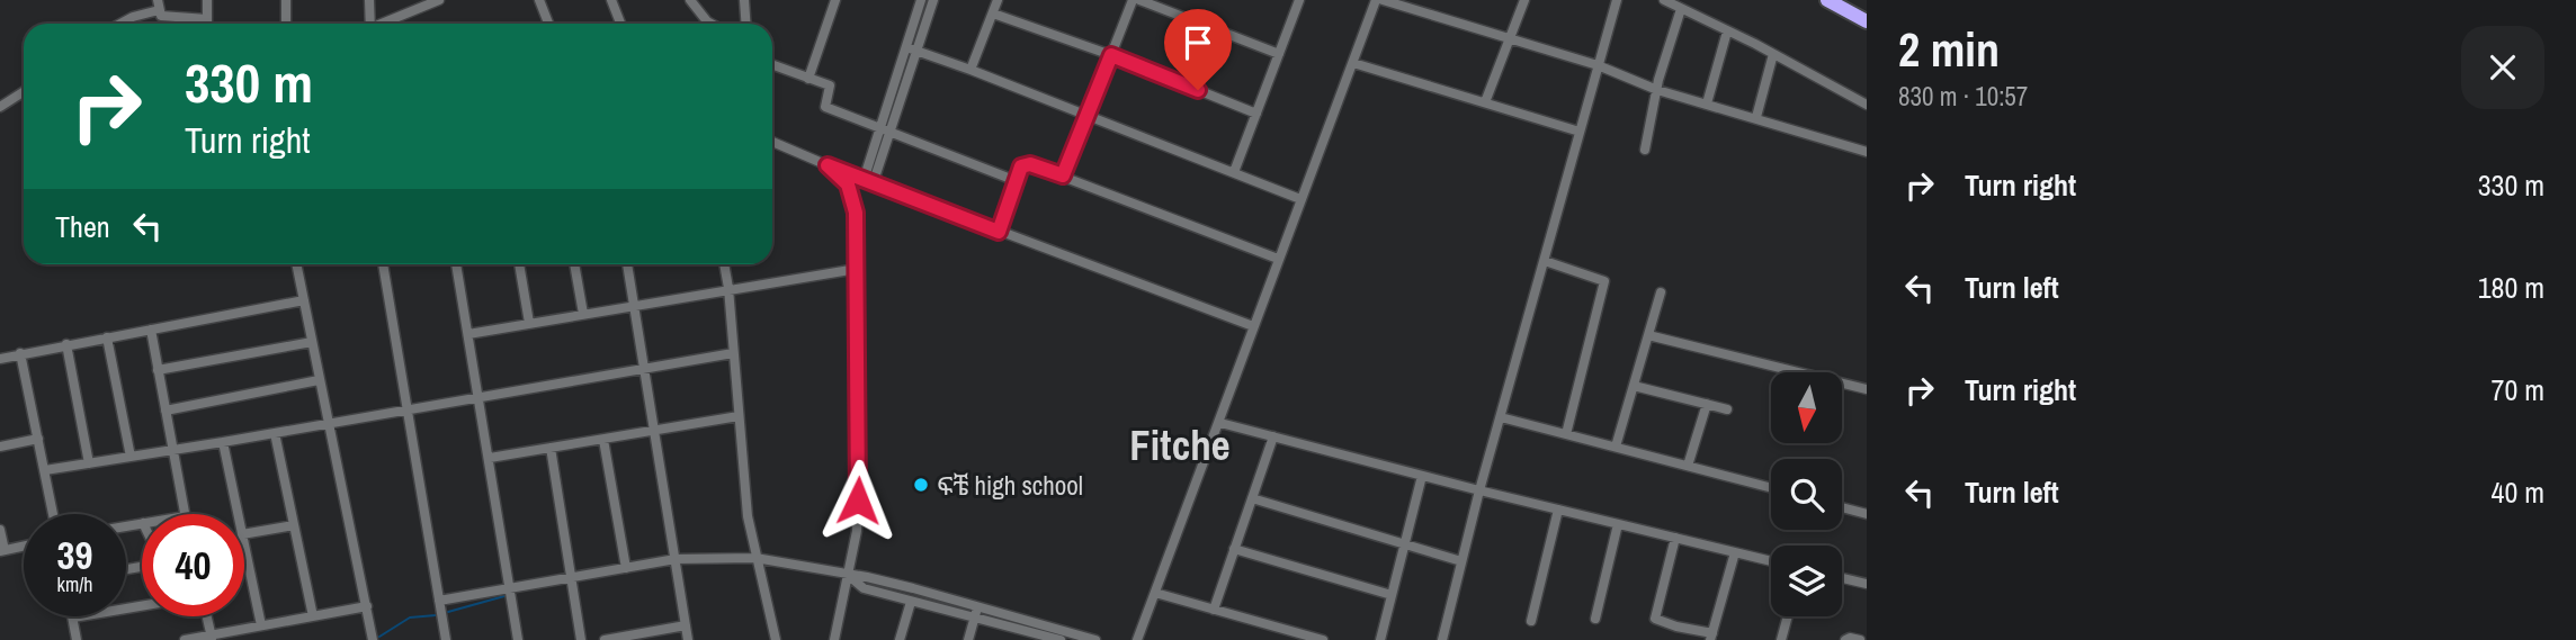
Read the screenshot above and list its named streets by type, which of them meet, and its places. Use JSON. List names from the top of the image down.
{
  "districts": ["Fitche"],
  "places": ["ፍቼ high school"],
  "north": "bottom",
  "page": {
    "heading": ["2 min", "830 m · 10:57"],
    "turn": ["330 m", "Turn right"],
    "list": [
      {
        "name": "Turn right",
        "value": "330 m"
      },
      {
        "name": "Turn left",
        "value": "180 m"
      },
      {
        "name": "Turn right",
        "value": "70 m"
      },
      {
        "name": "Turn left",
        "value": "40 m"
      }
    ],
    "then": "Then",
    "speed": "39 km/h",
    "limit": "40"
  }
}
